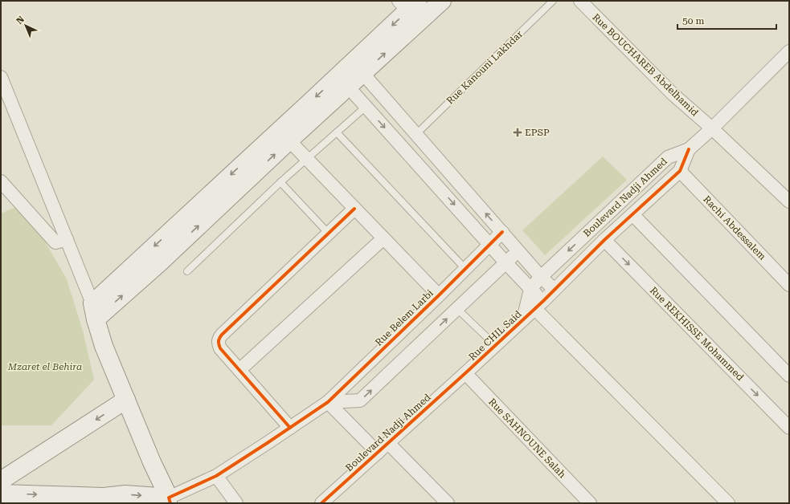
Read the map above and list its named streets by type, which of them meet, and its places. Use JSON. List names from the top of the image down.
{
  "streets": {
    "street": [
      "Rue BOUCHAREB Abdelhamid",
      "Boulevard Nadji Ahmed",
      "Rachi Abdessalem",
      "Rue Belem Larbi",
      "Rue REKHISSE Mohammed",
      "Rue CHIL Said",
      "Rue SAHNOUNE Salah"
    ],
    "lane": ["Rue Kanouni Lakhdar"]
  },
  "crossings": [
    ["Rue BOUCHAREB Abdelhamid", "Boulevard Nadji Ahmed"],
    ["Boulevard Nadji Ahmed", "Rue CHIL Said"],
    ["Boulevard Nadji Ahmed", "Rue SAHNOUNE Salah"],
    ["Rue Belem Larbi", "Rue CHIL Said"],
    ["Rue CHIL Said", "Rue SAHNOUNE Salah"]
  ],
  "parks": ["Mzaret el Behira"],
  "places": {
    "health": ["EPSP"]
  },
  "scale_bar": "50 m",
  "north": "top left"
}
